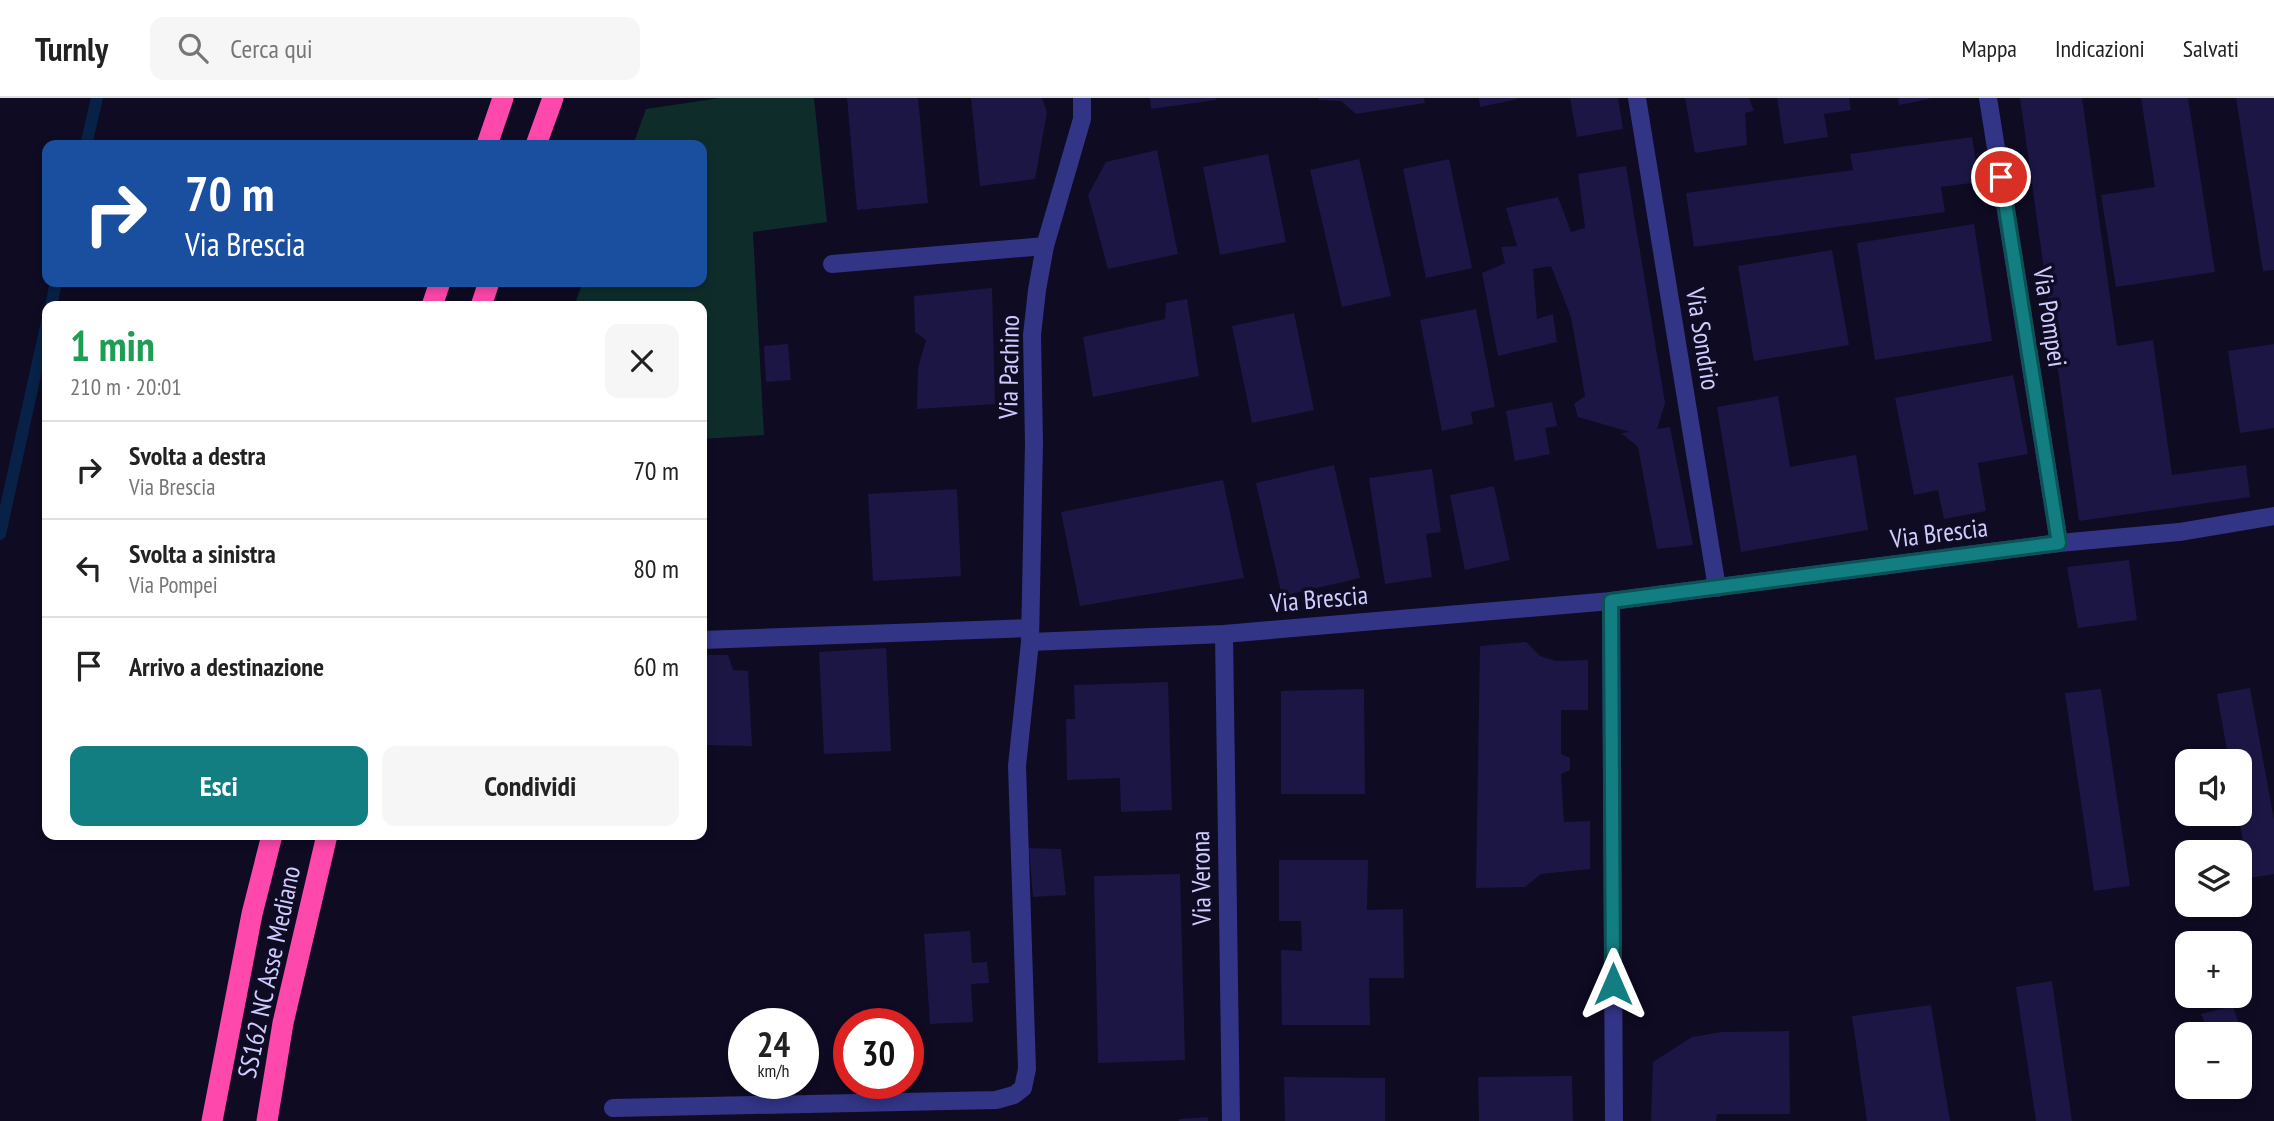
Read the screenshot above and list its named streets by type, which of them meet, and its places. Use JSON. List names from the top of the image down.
{
  "streets": {
    "highway": ["SS162 NC Asse Mediano"],
    "street": [
      "Via Pompei",
      "Via Sondrio",
      "Via Pachino",
      "Via Brescia",
      "Via Verona"
    ]
  },
  "crossings": [
    ["Via Pompei", "Via Brescia"],
    ["Via Sondrio", "Via Brescia"],
    ["Via Pachino", "Via Brescia"],
    ["Via Brescia", "Via Verona"]
  ],
  "page": {
    "header": "Turnly",
    "search": "Cerca qui",
    "nav": ["Mappa", "Indicazioni", "Salvati"],
    "turn": ["70 m", "Via Brescia"],
    "heading": ["1 min", "210 m · 20:01"],
    "list": [
      {
        "name": "Svolta a destra",
        "note": "Via Brescia",
        "value": "70 m"
      },
      {
        "name": "Svolta a sinistra",
        "note": "Via Pompei",
        "value": "80 m"
      },
      {
        "name": "Arrivo a destinazione",
        "value": "60 m"
      }
    ],
    "buttons": ["Esci", "Condividi"],
    "map_buttons": ["+", "−"],
    "speed": "24 km/h",
    "limit": "30"
  }
}
